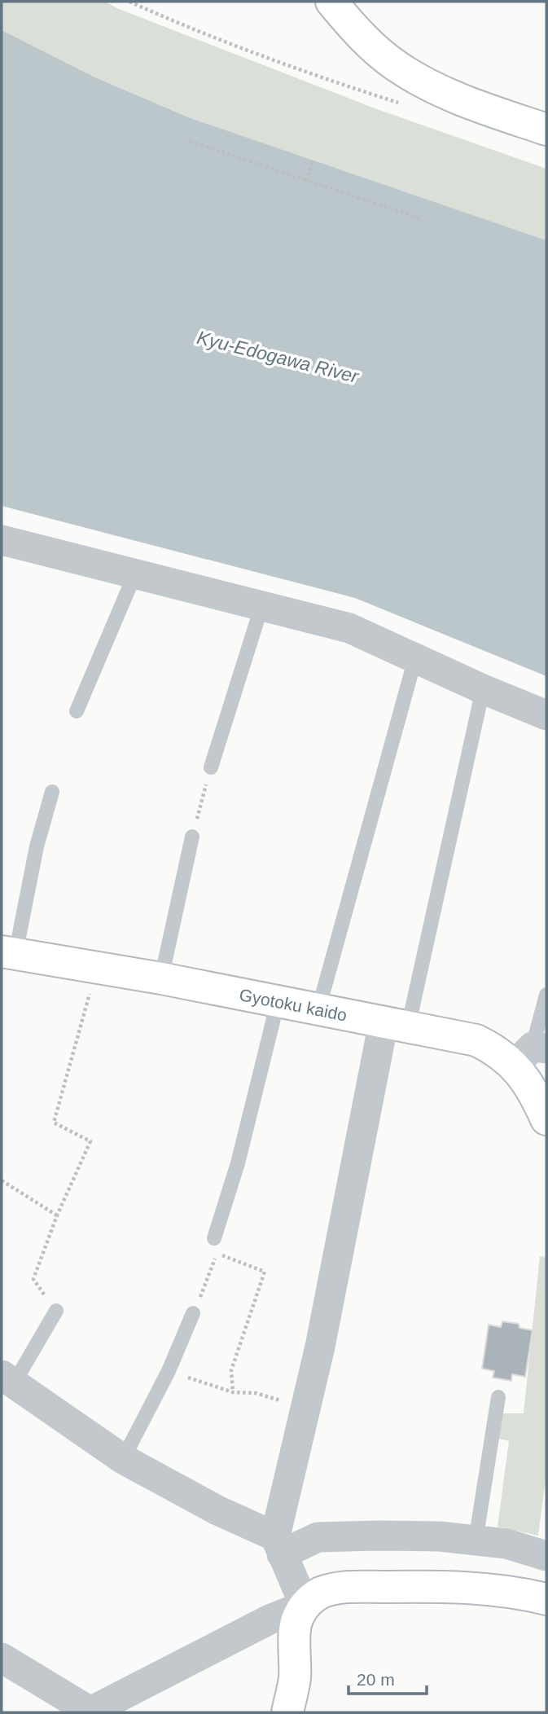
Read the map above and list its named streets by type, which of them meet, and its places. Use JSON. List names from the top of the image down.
{
  "streets": {
    "main road": ["Gyotoku kaido"]
  },
  "water": ["Kyu-Edogawa River"],
  "scale_bar": "20 m"
}
